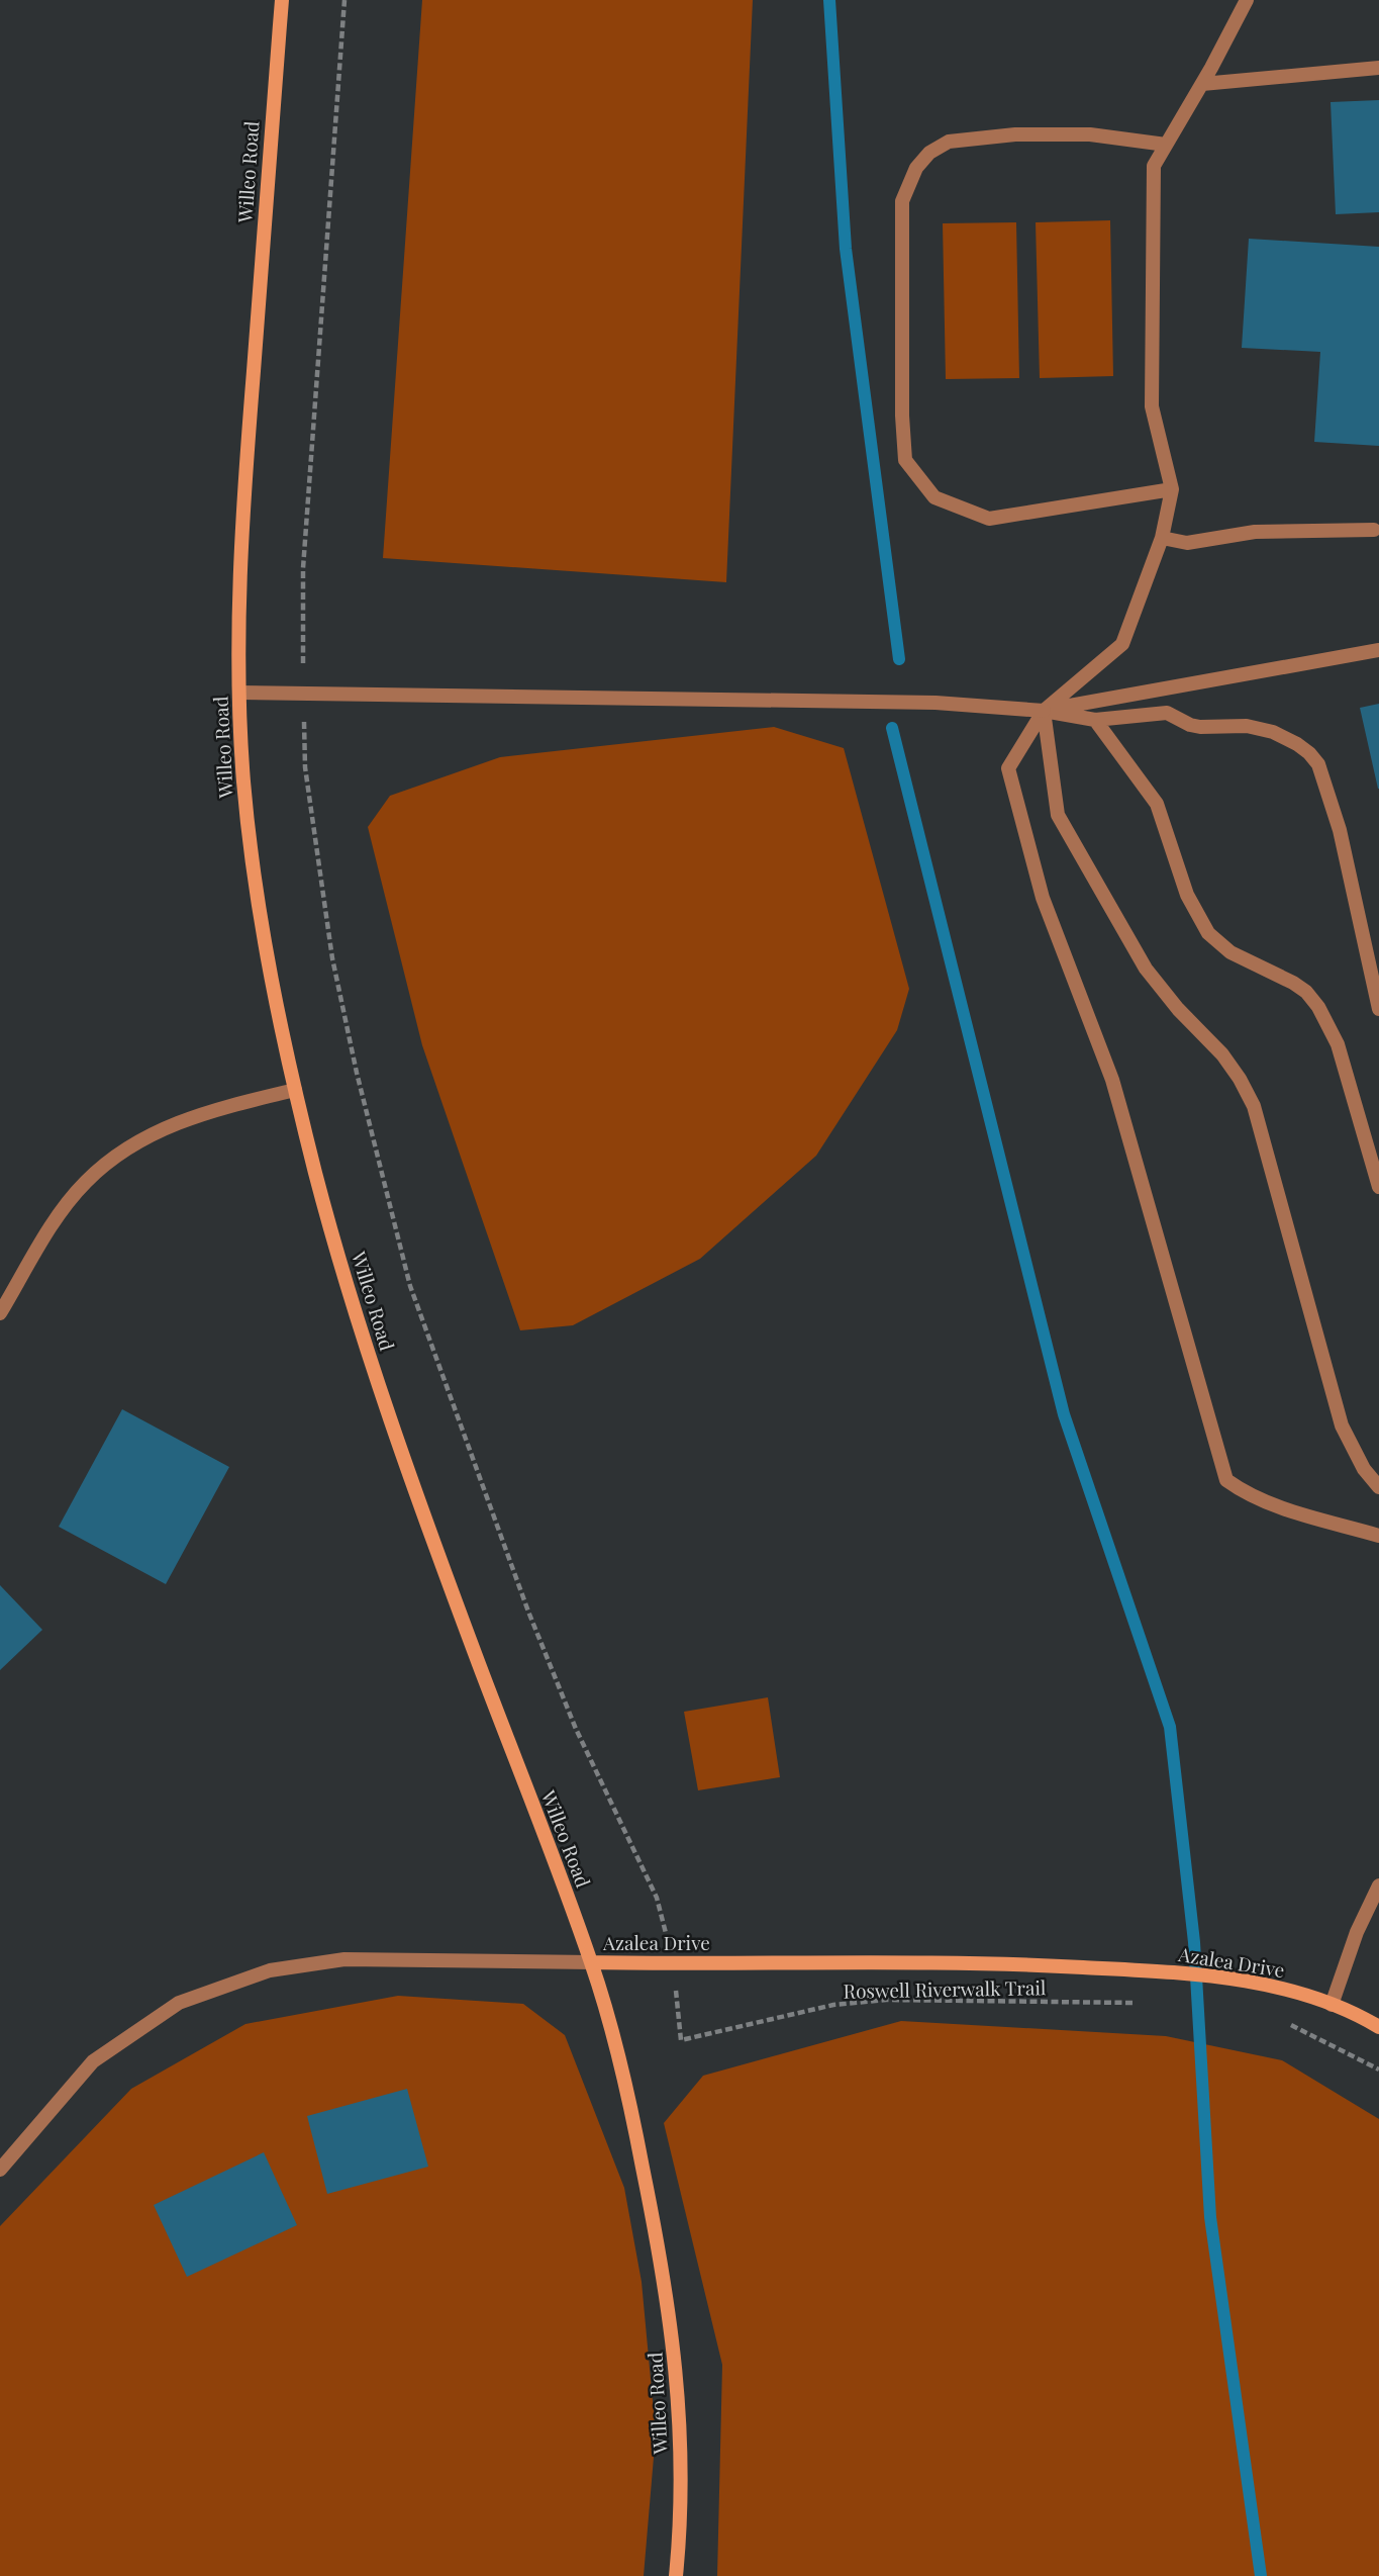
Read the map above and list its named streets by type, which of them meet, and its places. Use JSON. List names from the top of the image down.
{
  "streets": {
    "street": ["Willeo Road", "Azalea Drive"],
    "path": ["Roswell Riverwalk Trail"]
  },
  "crossings": [
    ["Willeo Road", "Azalea Drive"],
    ["Azalea Drive", "Roswell Riverwalk Trail"]
  ]
}
